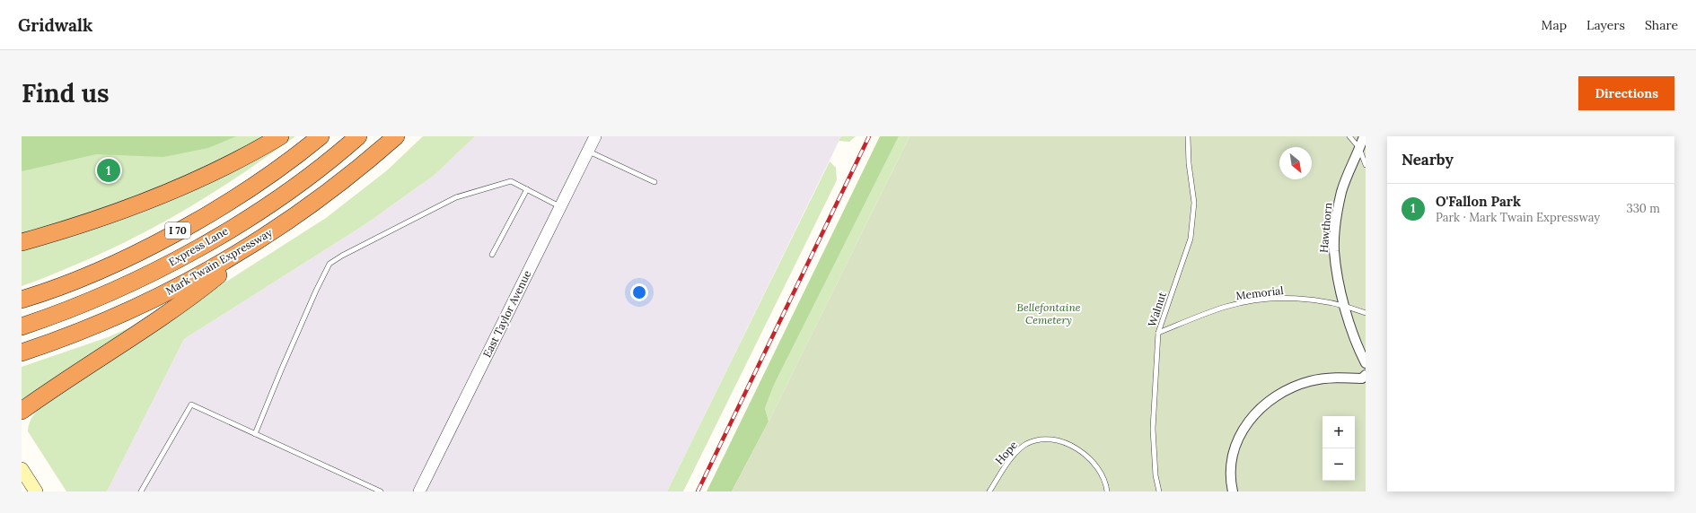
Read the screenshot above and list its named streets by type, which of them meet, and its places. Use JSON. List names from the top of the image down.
{
  "streets": {
    "highway": ["I 70", "Express Lane", "Mark Twain Expressway"],
    "street": ["Hawthorn", "East Taylor Avenue"],
    "lane": ["Memorial", "Walnut", "Hope"]
  },
  "crossings": [
    ["Hawthorn", "Memorial"],
    ["Memorial", "Walnut"]
  ],
  "parks": ["Bellefontaine Cemetery"],
  "north": "bottom right",
  "page": {
    "header": "Gridwalk",
    "nav": ["Map", "Layers", "Share"],
    "buttons": "Directions",
    "title": "Find us",
    "heading": "Nearby",
    "pins": "1",
    "list": [
      {
        "mark": "1",
        "name": "O'Fallon Park",
        "note": "Park · Mark Twain Expressway",
        "value": "330 m"
      }
    ],
    "map_buttons": ["+", "−"]
  }
}
